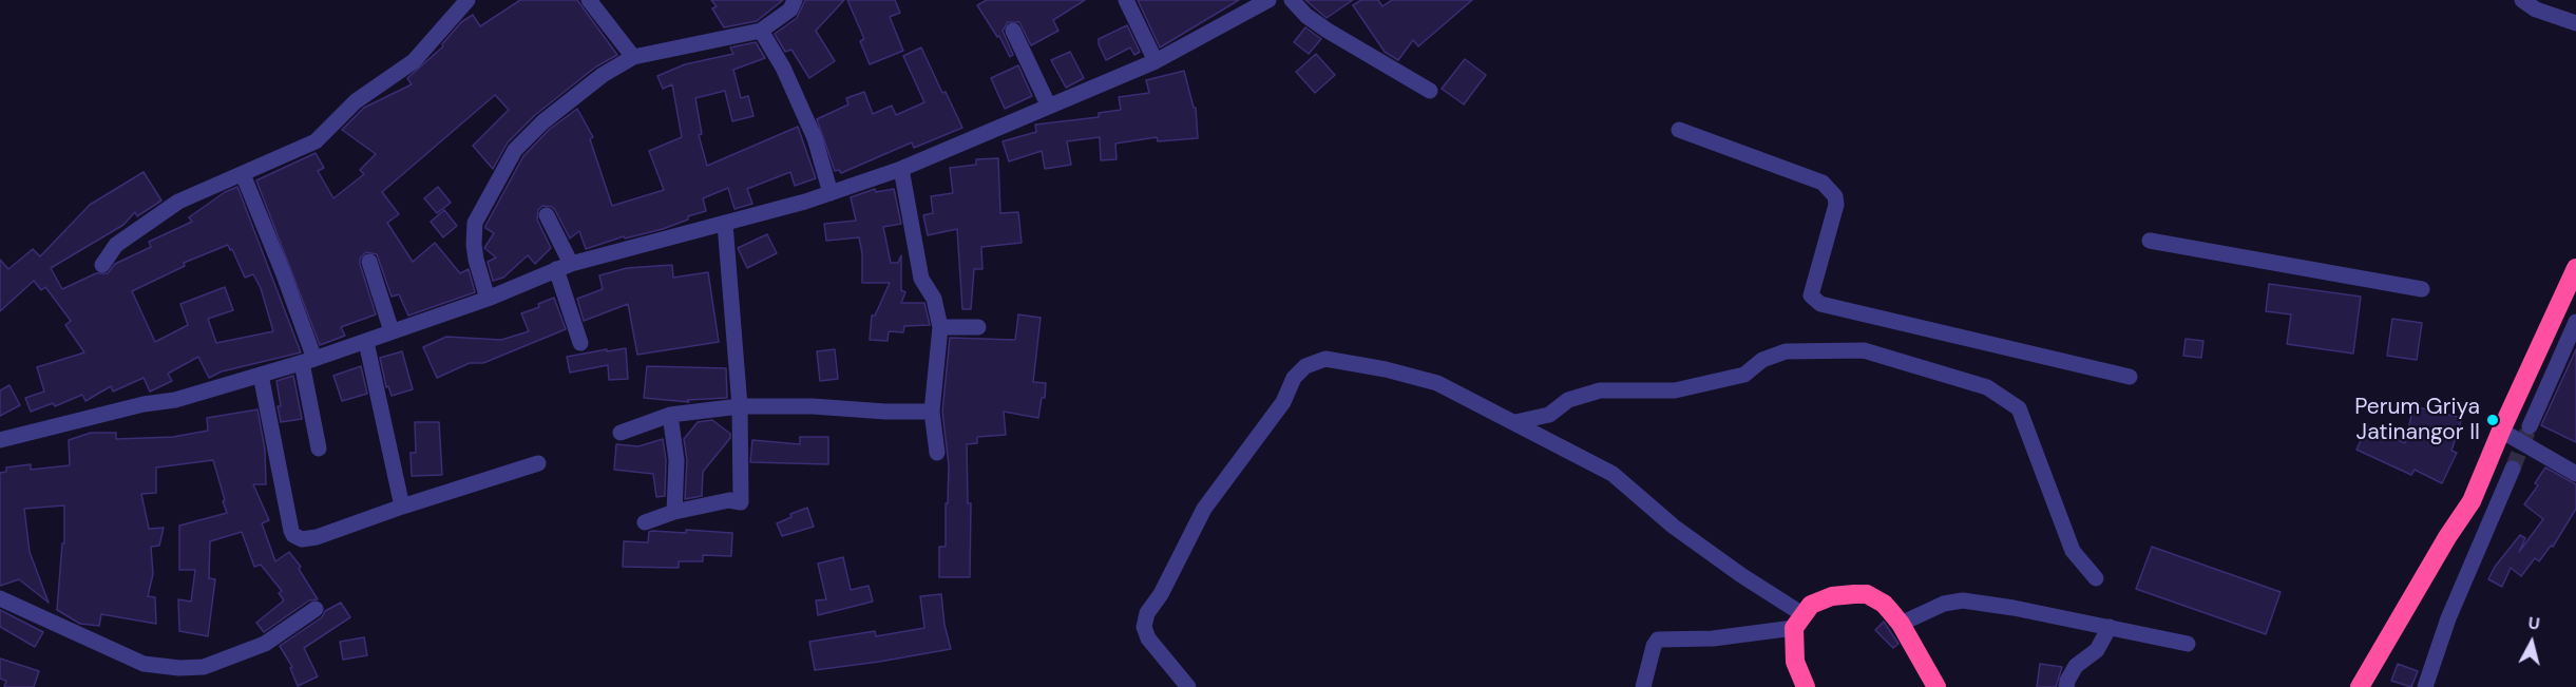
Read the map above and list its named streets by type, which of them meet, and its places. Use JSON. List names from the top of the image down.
{
  "places": ["Perum Griya Jatinangor II"],
  "north": "top"
}
